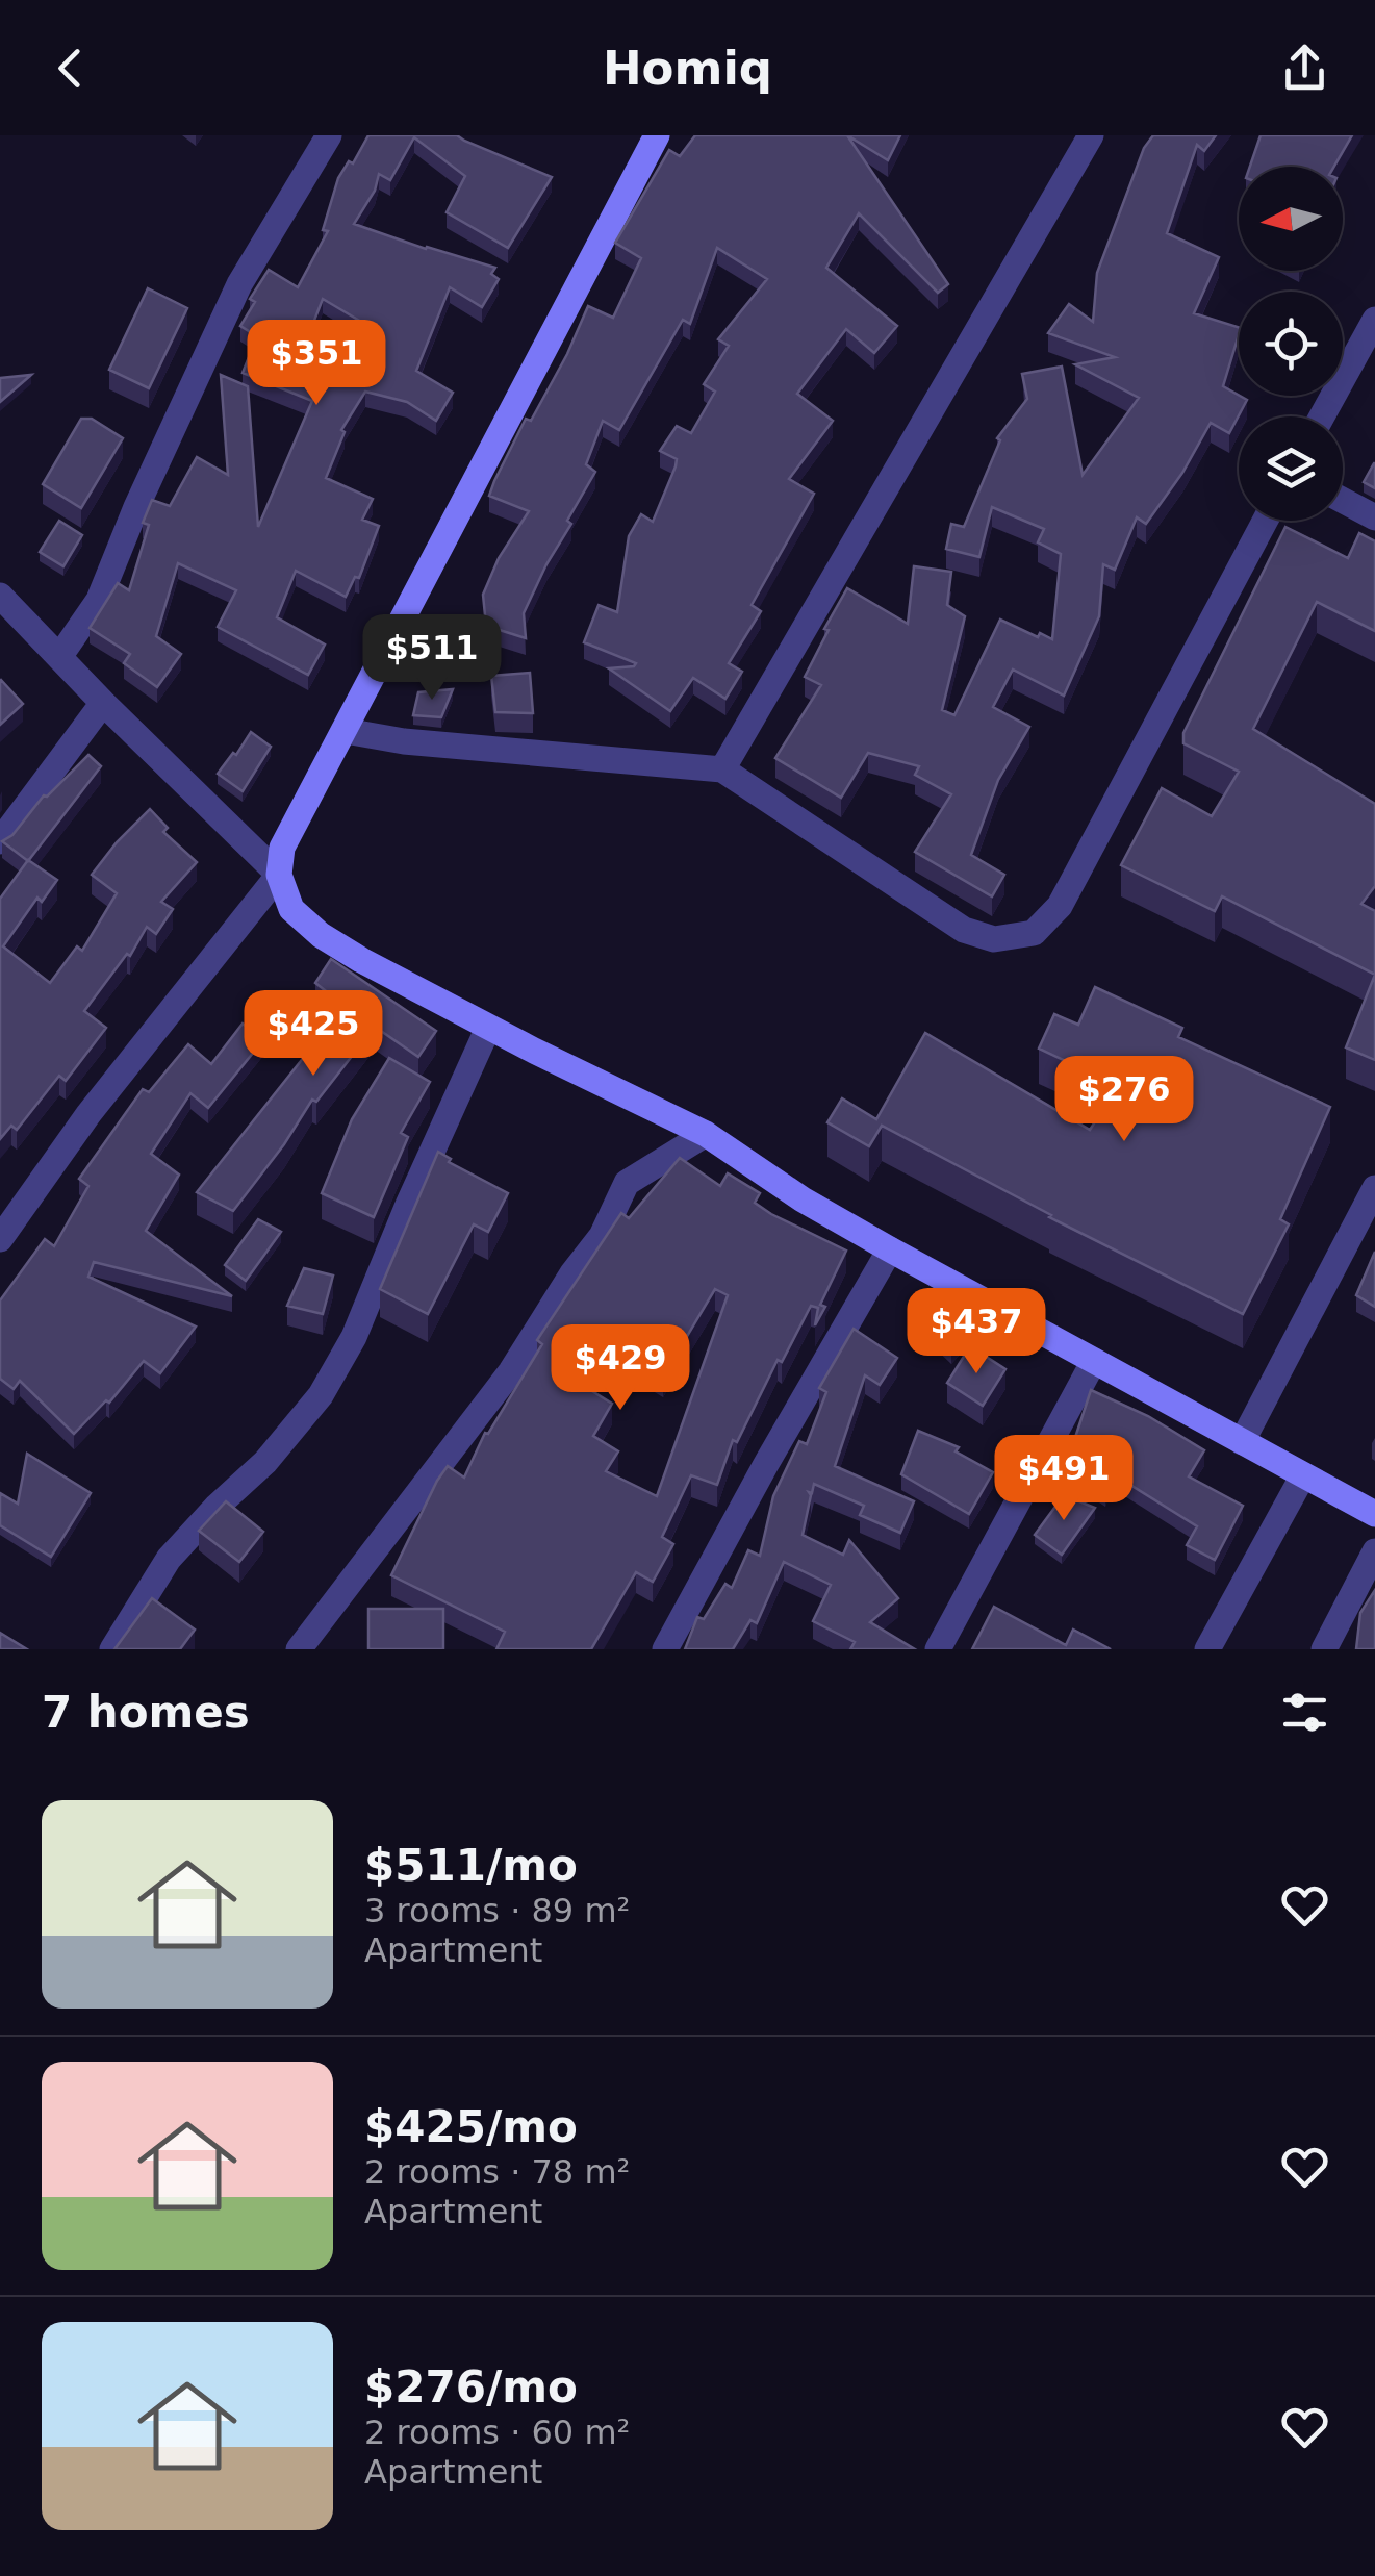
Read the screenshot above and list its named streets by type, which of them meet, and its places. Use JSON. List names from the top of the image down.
{
  "north": "left",
  "page": {
    "header": "Homiq",
    "price": [
      "$351",
      "$511",
      "$425",
      "$276",
      "$437",
      "$429",
      "$491"
    ],
    "heading": "7 homes",
    "list": [
      {
        "name": "$511/mo",
        "note": "3 rooms · 89 m² · Apartment"
      },
      {
        "name": "$425/mo",
        "note": "2 rooms · 78 m² · Apartment"
      },
      {
        "name": "$276/mo",
        "note": "2 rooms · 60 m² · Apartment"
      }
    ]
  }
}
